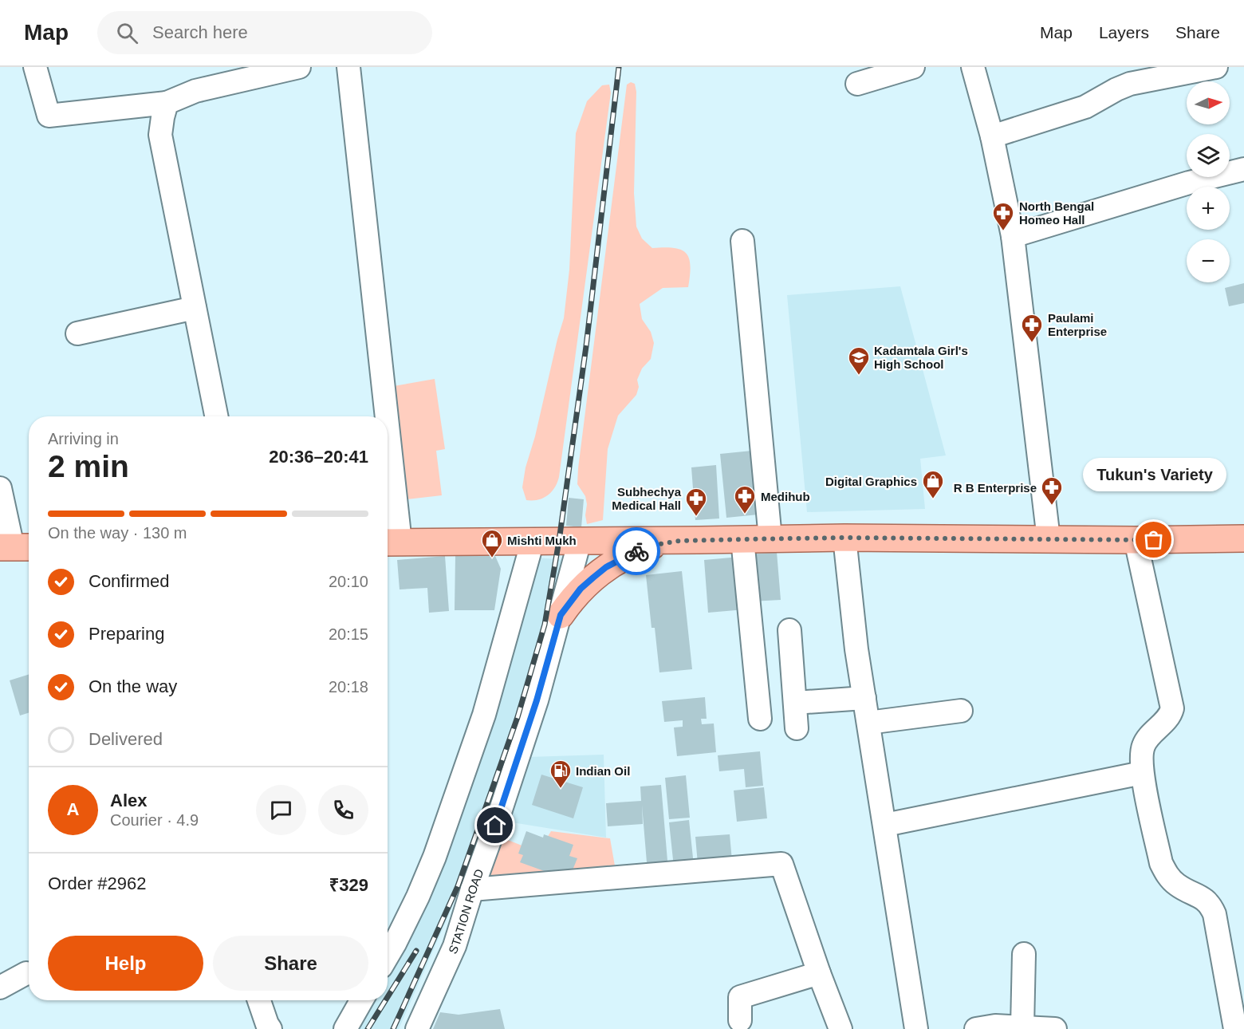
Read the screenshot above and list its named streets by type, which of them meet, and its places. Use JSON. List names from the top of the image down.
{
  "streets": {
    "street": ["STATION ROAD"]
  },
  "places": {
    "pharmacy": [
      "North Bengal Homeo Hall",
      "Paulami Enterprise",
      "R B Enterprise",
      "Medihub",
      "Subhechya Medical Hall"
    ],
    "school or university": ["Kadamtala Girl's High School"],
    "shop": ["Digital Graphics", "Mishti Mukh"],
    "other": ["Tukun's Variety"],
    "fuel station": ["Indian Oil"]
  },
  "north": "right",
  "page": {
    "header": "Map",
    "search": "Search here",
    "nav": ["Map", "Layers", "Share"],
    "map_buttons": ["+", "−"],
    "heading": ["2 min", "Arriving in", "20:36–20:41"],
    "panel": [
      "Alex",
      "Courier · 4.9",
      "Order #2962",
      "₹329"
    ],
    "bubble": "Tukun's Variety",
    "bar": "On the way · 130 m",
    "list": [
      ["Confirmed", "20:10"],
      ["Preparing", "20:15"],
      ["On the way", "20:18"],
      "Delivered"
    ],
    "round": "A",
    "buttons": ["Help", "Share"]
  }
}
